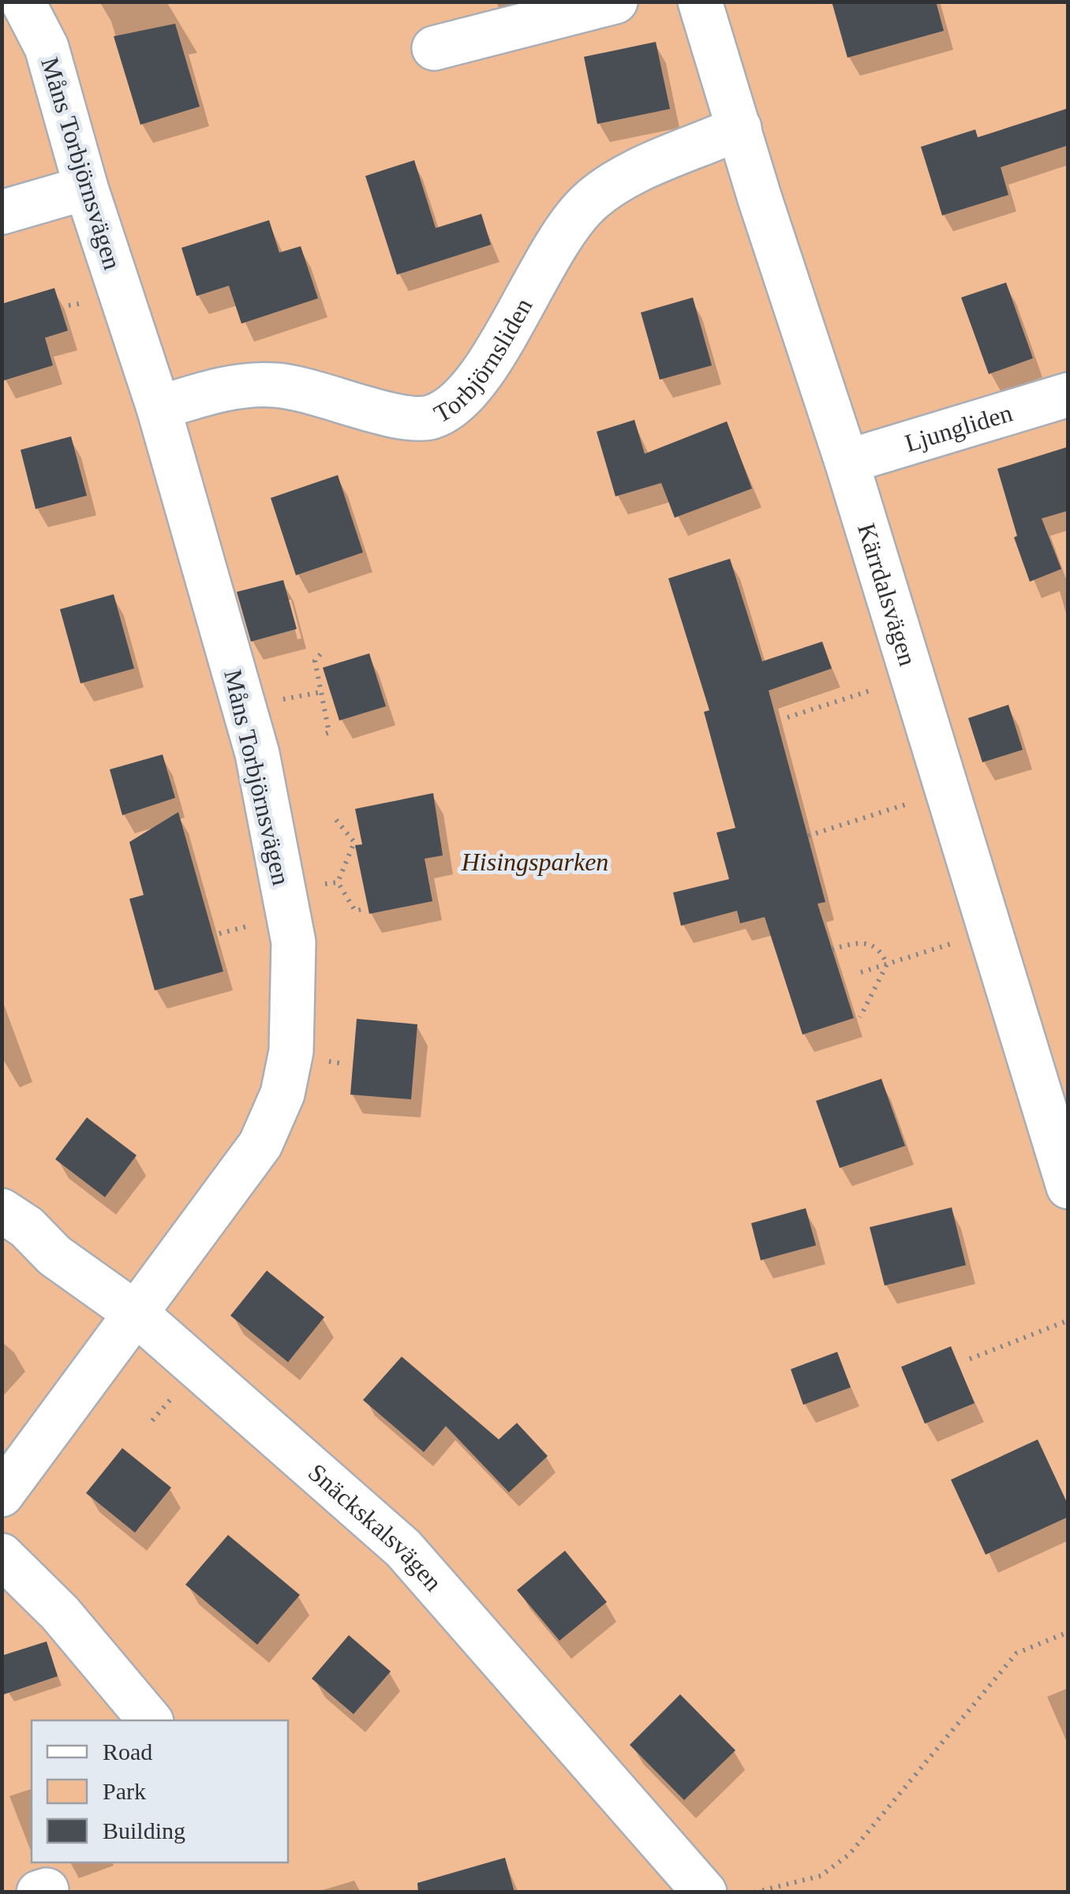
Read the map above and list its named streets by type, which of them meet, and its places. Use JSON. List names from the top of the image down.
{
  "streets": {
    "street": [
      "Måns Torbjörnsvägen",
      "Torbjörnsliden",
      "Ljungliden",
      "Kärrdalsvägen",
      "Snäckskalsvägen"
    ]
  },
  "crossings": [
    ["Måns Torbjörnsvägen", "Torbjörnsliden"],
    ["Måns Torbjörnsvägen", "Snäckskalsvägen"],
    ["Torbjörnsliden", "Kärrdalsvägen"],
    ["Ljungliden", "Kärrdalsvägen"]
  ],
  "parks": ["Hisingsparken"],
  "legend": ["Road", "Park", "Building"]
}
